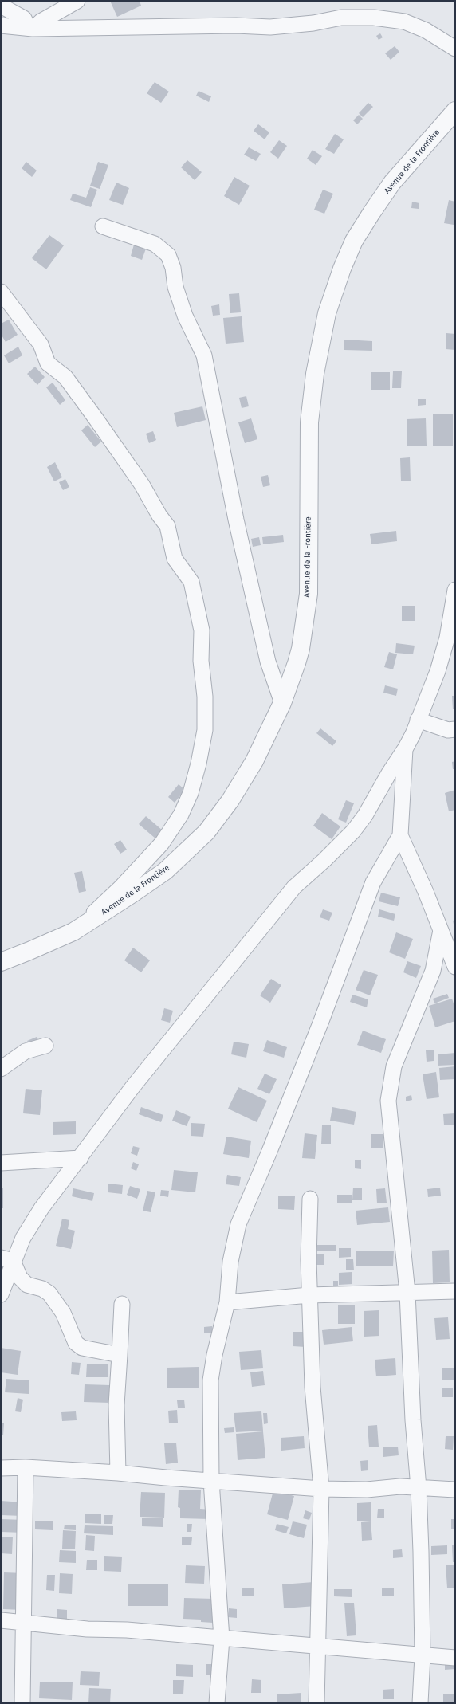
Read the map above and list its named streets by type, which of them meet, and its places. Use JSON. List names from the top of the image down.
{
  "streets": {
    "street": ["Avenue de la Frontière"]
  }
}
